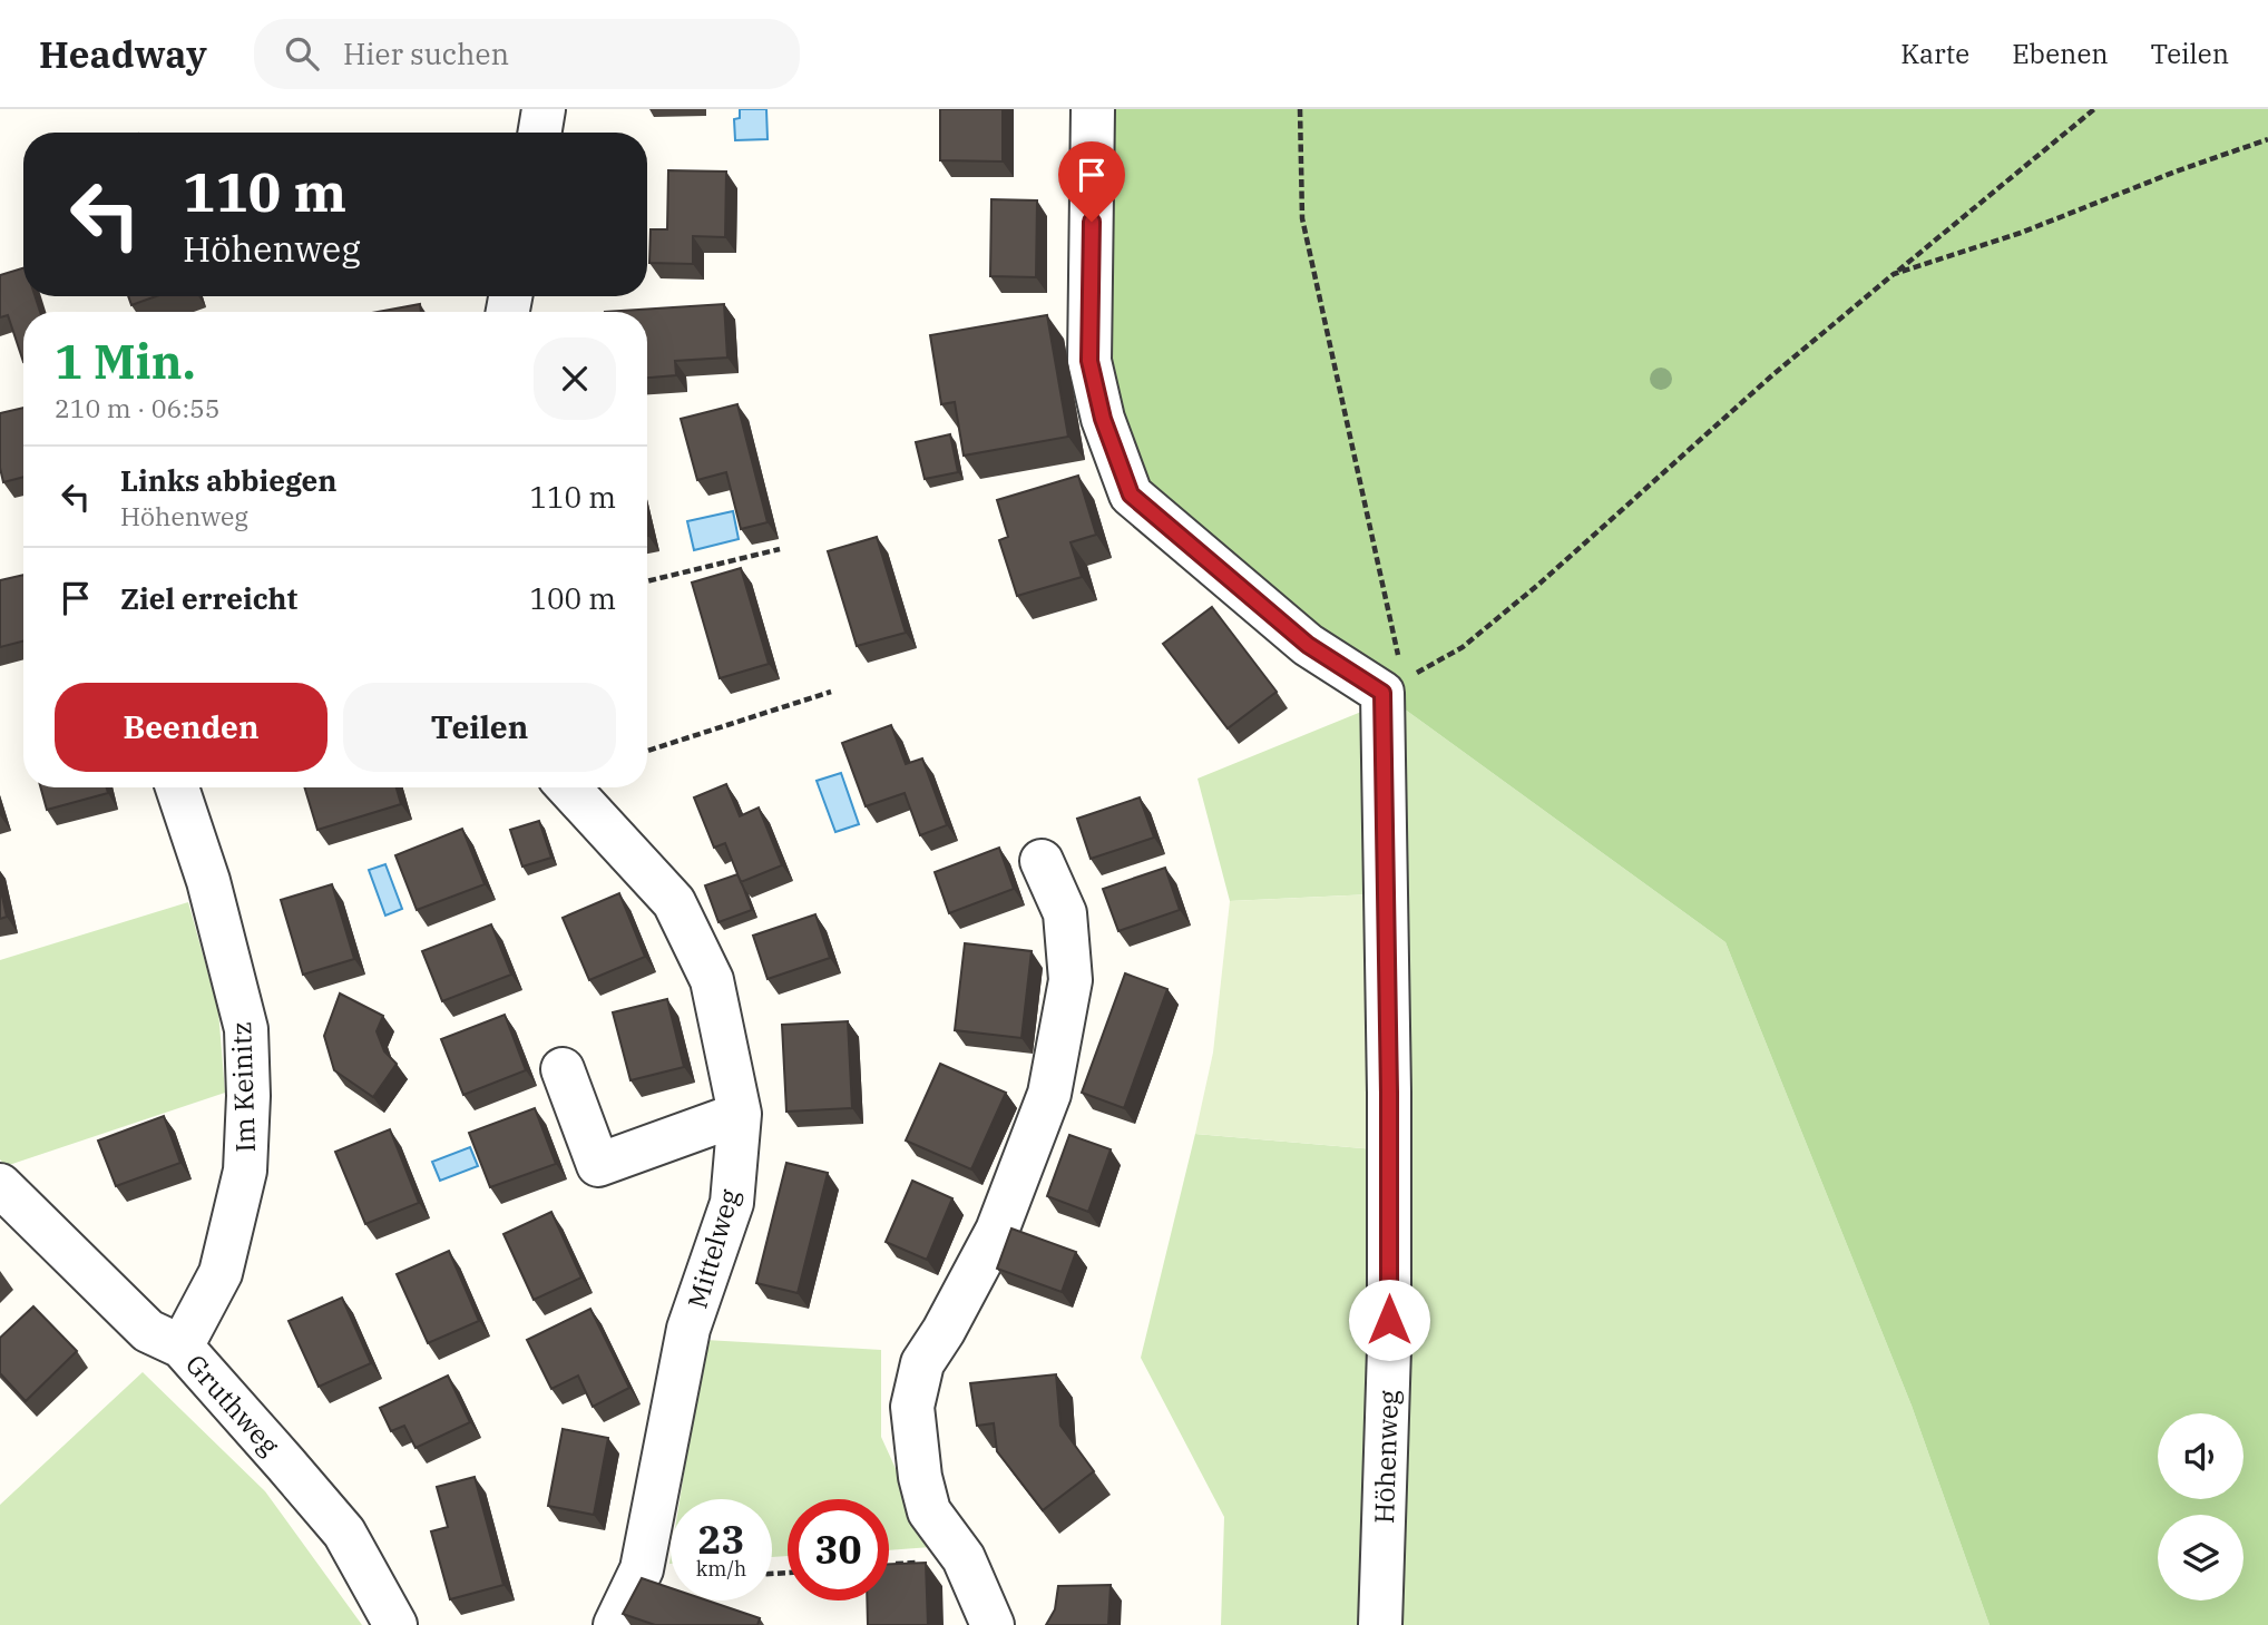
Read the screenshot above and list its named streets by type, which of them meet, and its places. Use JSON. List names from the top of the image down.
{
  "streets": {
    "street": [
      "Im Keinitz",
      "Mittelweg",
      "Gruthweg",
      "Höhenweg"
    ]
  },
  "crossings": [
    ["Im Keinitz", "Gruthweg"]
  ],
  "page": {
    "header": "Headway",
    "search": "Hier suchen",
    "nav": ["Karte", "Ebenen", "Teilen"],
    "turn": ["110 m", "Höhenweg"],
    "heading": ["1 Min.", "210 m · 06:55"],
    "list": [
      {
        "name": "Links abbiegen",
        "note": "Höhenweg",
        "value": "110 m"
      },
      {
        "name": "Ziel erreicht",
        "value": "100 m"
      }
    ],
    "buttons": ["Beenden", "Teilen"],
    "speed": "23 km/h",
    "limit": "30"
  }
}
